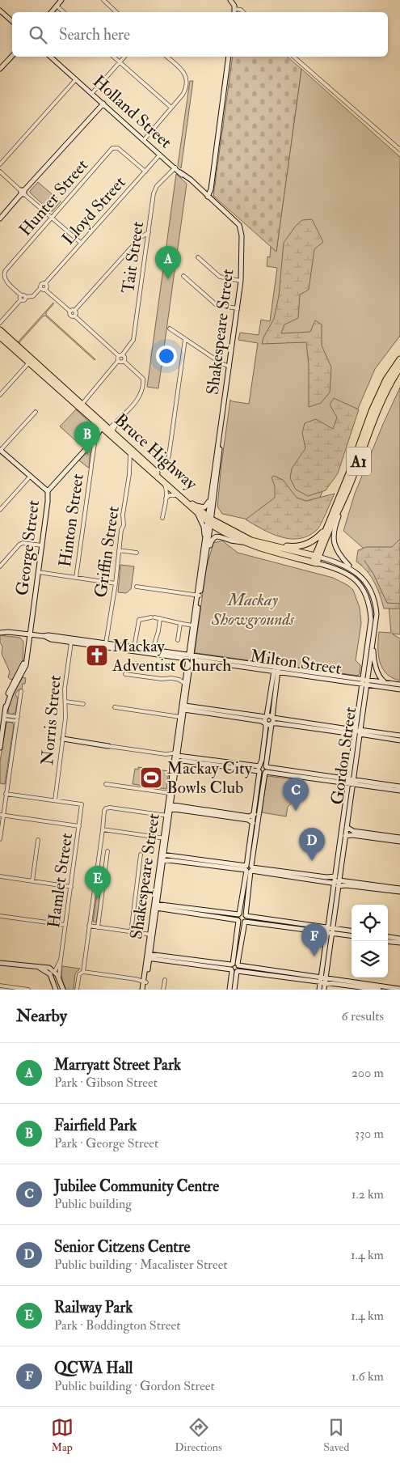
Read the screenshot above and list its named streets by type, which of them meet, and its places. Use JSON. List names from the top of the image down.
{
  "streets": {
    "highway": ["Bruce Highway", "A1"],
    "street": [
      "Holland Street",
      "Hunter Street",
      "Lloyd Street",
      "Tait Street",
      "Shakespeare Street",
      "Hinton Street",
      "George Street",
      "Griffin Street",
      "Milton Street",
      "Norris Street",
      "Gordon Street",
      "Hamlet Street"
    ]
  },
  "crossings": [
    ["Holland Street", "Lloyd Street"],
    ["Holland Street", "Tait Street"],
    ["Holland Street", "Shakespeare Street"],
    ["Hunter Street", "Lloyd Street"],
    ["Shakespeare Street", "Bruce Highway"],
    ["Shakespeare Street", "Milton Street"],
    ["Bruce Highway", "A1"],
    ["Bruce Highway", "George Street"],
    ["Bruce Highway", "Griffin Street"],
    ["Bruce Highway", "Gordon Street"],
    ["A1", "Gordon Street"],
    ["Hinton Street", "George Street"],
    ["George Street", "Milton Street"],
    ["Griffin Street", "Milton Street"],
    ["Milton Street", "Norris Street"],
    ["Milton Street", "Gordon Street"],
    ["Norris Street", "Hamlet Street"]
  ],
  "parks": ["Mackay Showgrounds"],
  "places": {
    "church": ["Mackay Adventist Church"],
    "sports": ["Mackay City Bowls Club"]
  },
  "page": {
    "search": "Search here",
    "pins": [
      "A",
      "B",
      "C",
      "D",
      "E",
      "F"
    ],
    "heading": ["Nearby", "6 results"],
    "list": [
      {
        "mark": "A",
        "name": "Marryatt Street Park",
        "note": "Park · Gibson Street",
        "value": "200 m"
      },
      {
        "mark": "B",
        "name": "Fairfield Park",
        "note": "Park · George Street",
        "value": "330 m"
      },
      {
        "mark": "C",
        "name": "Jubilee Community Centre",
        "note": "Public building",
        "value": "1.2 km"
      },
      {
        "mark": "D",
        "name": "Senior Citzens Centre",
        "note": "Public building · Macalister Street",
        "value": "1.4 km"
      },
      {
        "mark": "E",
        "name": "Railway Park",
        "note": "Park · Boddington Street",
        "value": "1.4 km"
      },
      {
        "mark": "F",
        "name": "QCWA Hall",
        "note": "Public building · Gordon Street",
        "value": "1.6 km"
      }
    ],
    "nav": ["Map", "Directions", "Saved"]
  }
}
